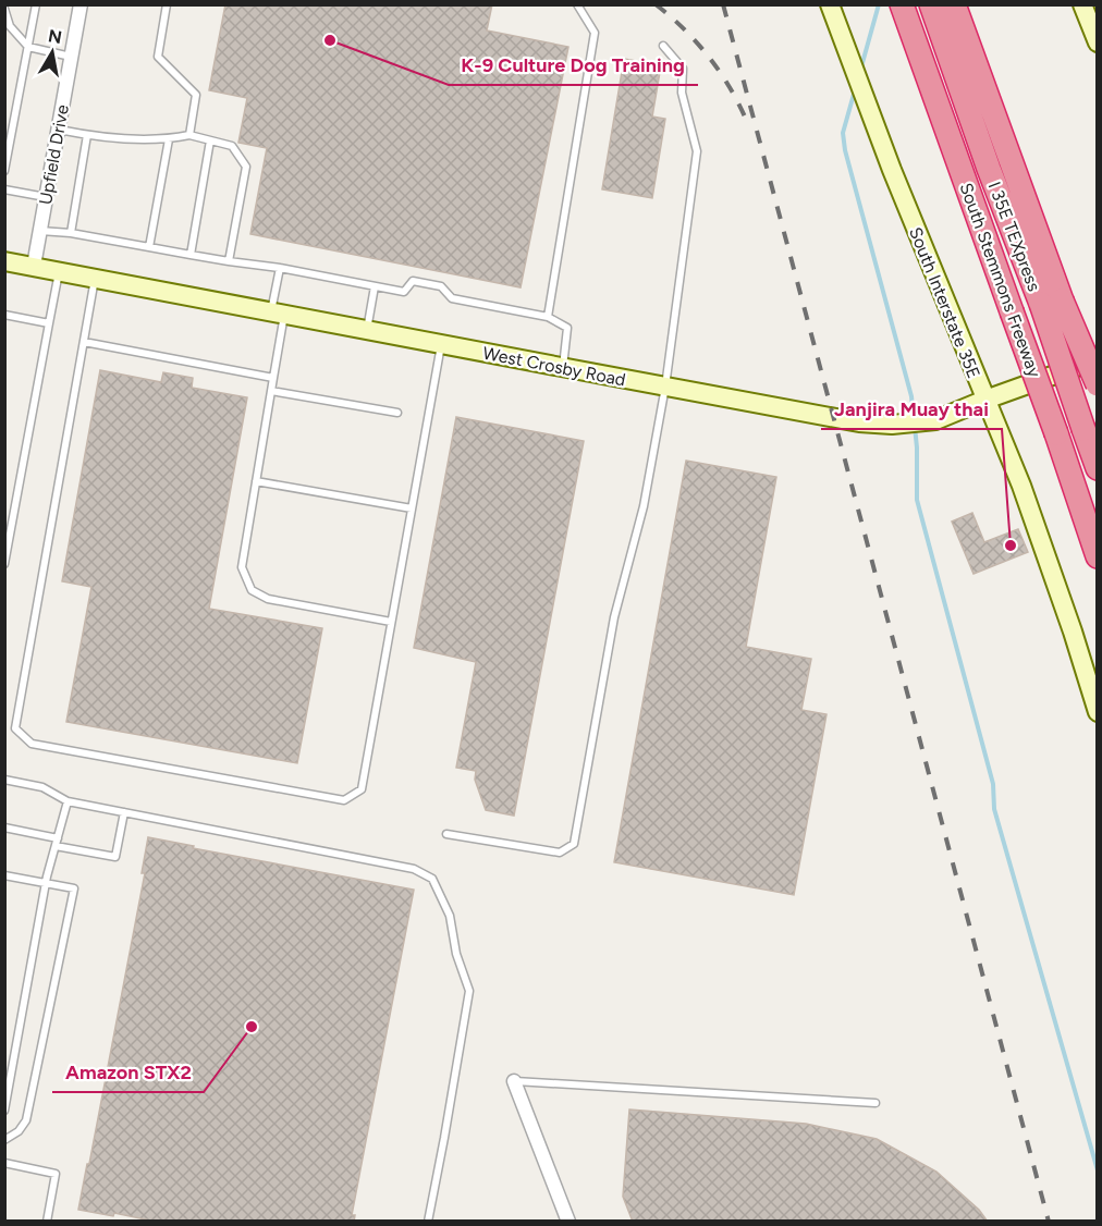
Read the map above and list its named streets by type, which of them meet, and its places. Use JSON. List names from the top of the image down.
{
  "streets": {
    "highway": ["I 35E TEXpress", "South Stemmons Freeway"],
    "street": ["Upfield Drive", "South Interstate 35E", "West Crosby Road"]
  },
  "crossings": [
    ["Upfield Drive", "West Crosby Road"],
    ["South Interstate 35E", "West Crosby Road"]
  ],
  "places": ["K-9 Culture Dog Training", "Janjira Muay thai", "Amazon STX2"],
  "north": "top"
}
